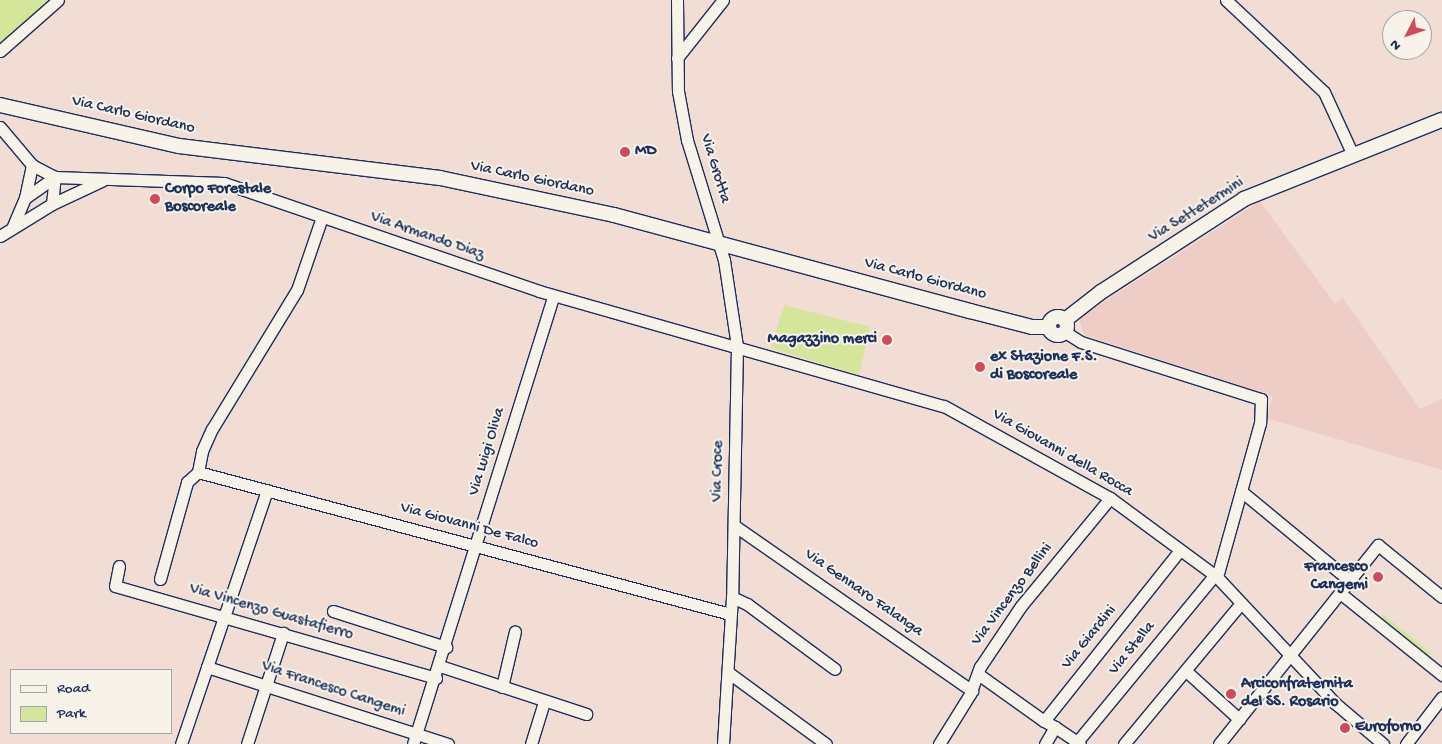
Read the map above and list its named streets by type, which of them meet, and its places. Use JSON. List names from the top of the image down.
{
  "streets": {
    "main road": ["Via Carlo Giordano", "Via Settetermini"],
    "street": [
      "Via Grotta",
      "Via Armando Diaz",
      "Via Luigi Oliva",
      "Via Giovanni della Rocca",
      "Via Croce",
      "Via Giovanni De Falco",
      "Via Gennaro Falanga",
      "Via Vincenzo Bellini",
      "Via Vincenzo Guastafierro",
      "Via Giardini",
      "Via Stella",
      "Via Francesco Cangemi"
    ]
  },
  "crossings": [
    ["Via Carlo Giordano", "Via Grotta"],
    ["Via Carlo Giordano", "Via Settetermini"],
    ["Via Grotta", "Via Armando Diaz"],
    ["Via Grotta", "Via Giovanni della Rocca"],
    ["Via Grotta", "Via Croce"],
    ["Via Armando Diaz", "Via Luigi Oliva"],
    ["Via Armando Diaz", "Via Giovanni della Rocca"],
    ["Via Armando Diaz", "Via Croce"],
    ["Via Luigi Oliva", "Via Giovanni De Falco"],
    ["Via Luigi Oliva", "Via Vincenzo Guastafierro"],
    ["Via Luigi Oliva", "Via Francesco Cangemi"],
    ["Via Giovanni della Rocca", "Via Croce"],
    ["Via Giovanni della Rocca", "Via Vincenzo Bellini"],
    ["Via Giovanni della Rocca", "Via Giardini"],
    ["Via Giovanni della Rocca", "Via Stella"],
    ["Via Croce", "Via Giovanni De Falco"],
    ["Via Croce", "Via Gennaro Falanga"],
    ["Via Gennaro Falanga", "Via Vincenzo Bellini"]
  ],
  "places": [
    "MD",
    "Corpo Forestale Boscoreale",
    "Magazzino merci",
    "ex Stazione F.S. di Boscoreale",
    "Francesco Cangemi",
    "Arciconfraternita del SS. Rosario",
    "Euroforno"
  ],
  "legend": ["Road", "Park"],
  "north": "bottom left"
}
